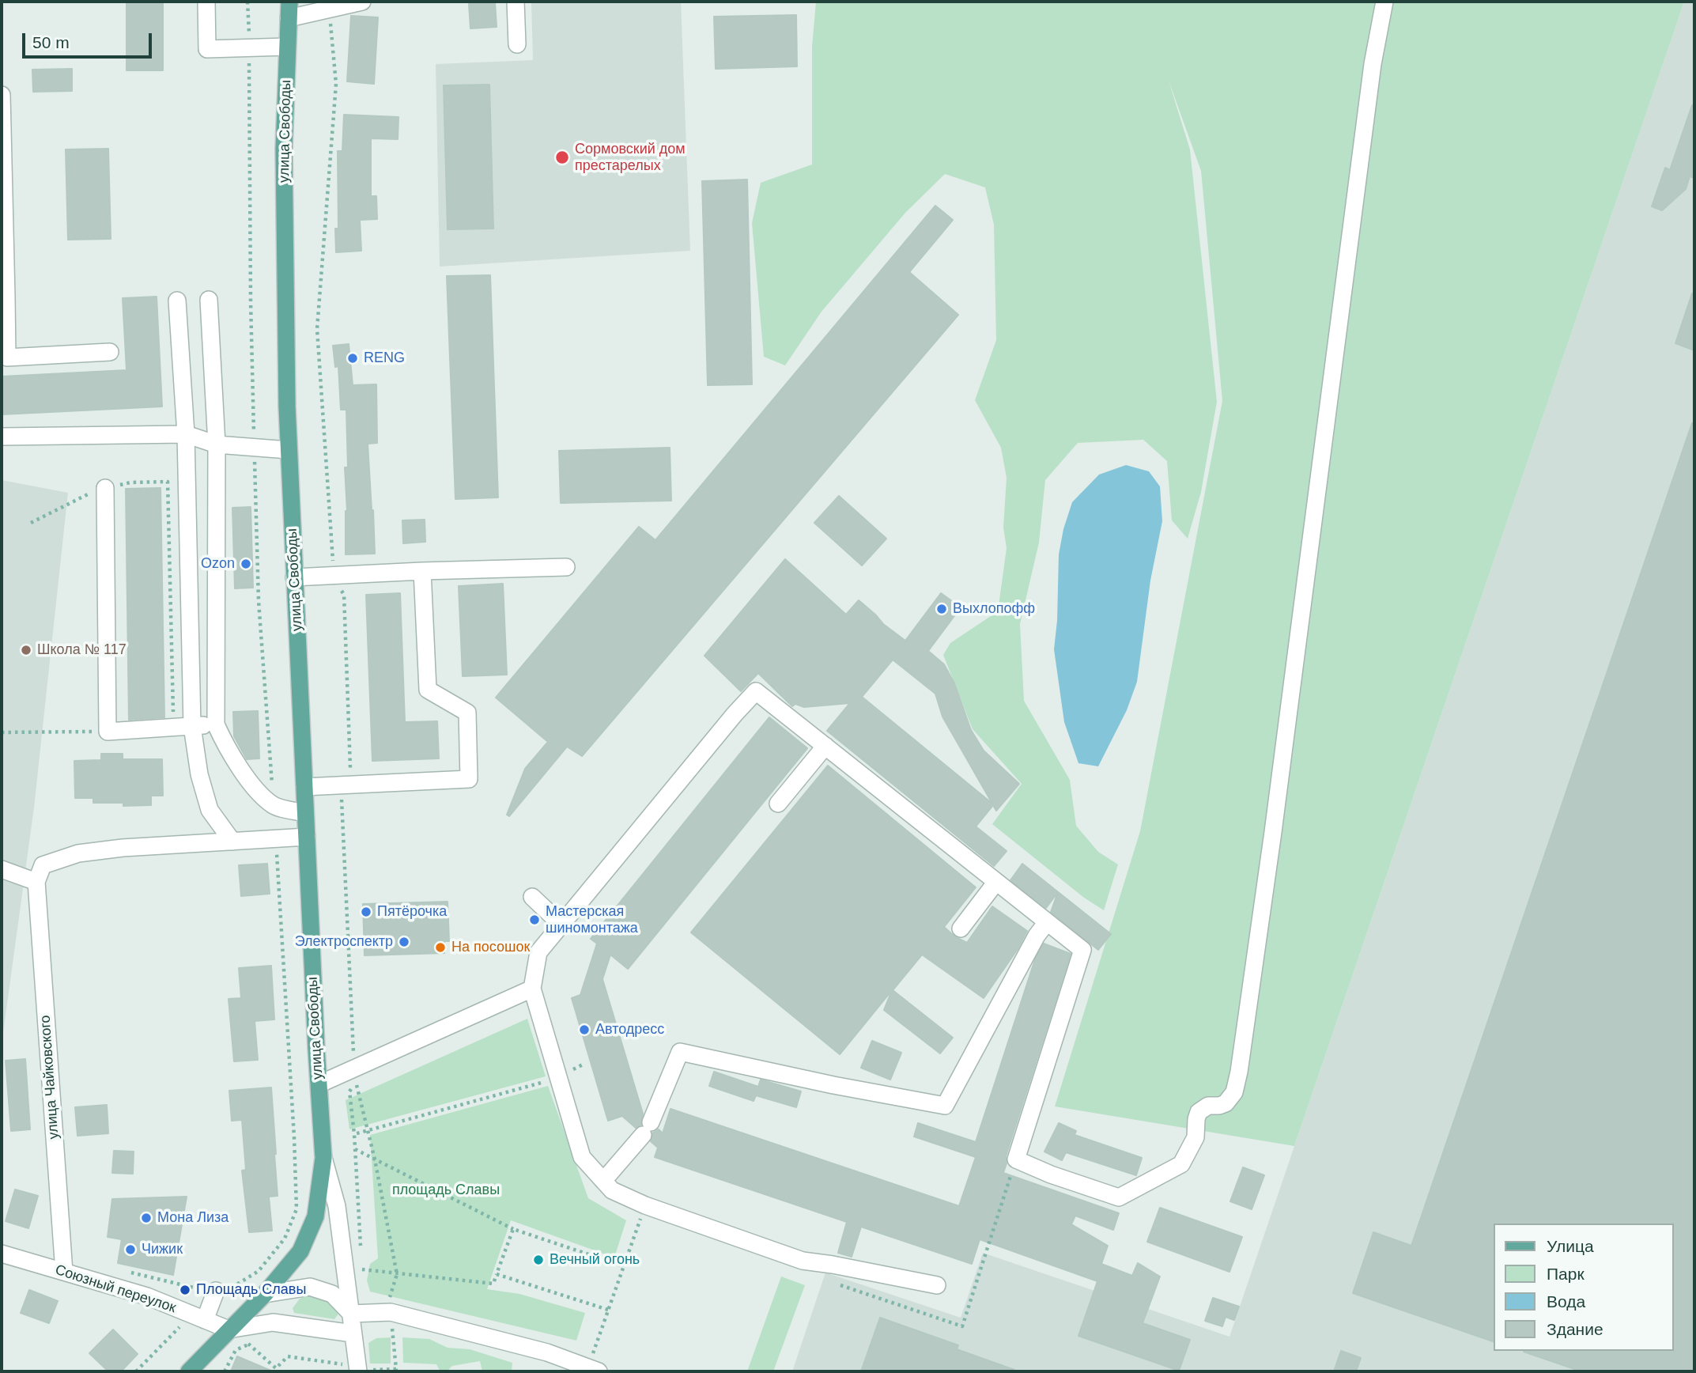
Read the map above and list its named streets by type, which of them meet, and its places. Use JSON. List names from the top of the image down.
{
  "streets": {
    "main road": ["улица Свободы"],
    "street": ["улица Чайковского", "Союзный переулок"]
  },
  "crossings": [
    ["улица Свободы", "Союзный переулок"],
    ["улица Чайковского", "Союзный переулок"]
  ],
  "parks": ["площадь Славы"],
  "places": [
    "Сормовский дом престарелых",
    "RENG",
    "Ozon",
    "Выхлопофф",
    "Школа № 117",
    "Пятёрочка",
    "Мастерская шиномонтажа",
    "Электроспектр",
    "На посошок",
    "Автодресс",
    "Мона Лиза",
    "Чижик",
    "Вечный огонь",
    "Площадь Славы"
  ],
  "legend": [
    "Улица",
    "Парк",
    "Вода",
    "Здание"
  ],
  "scale_bar": "50 m"
}
